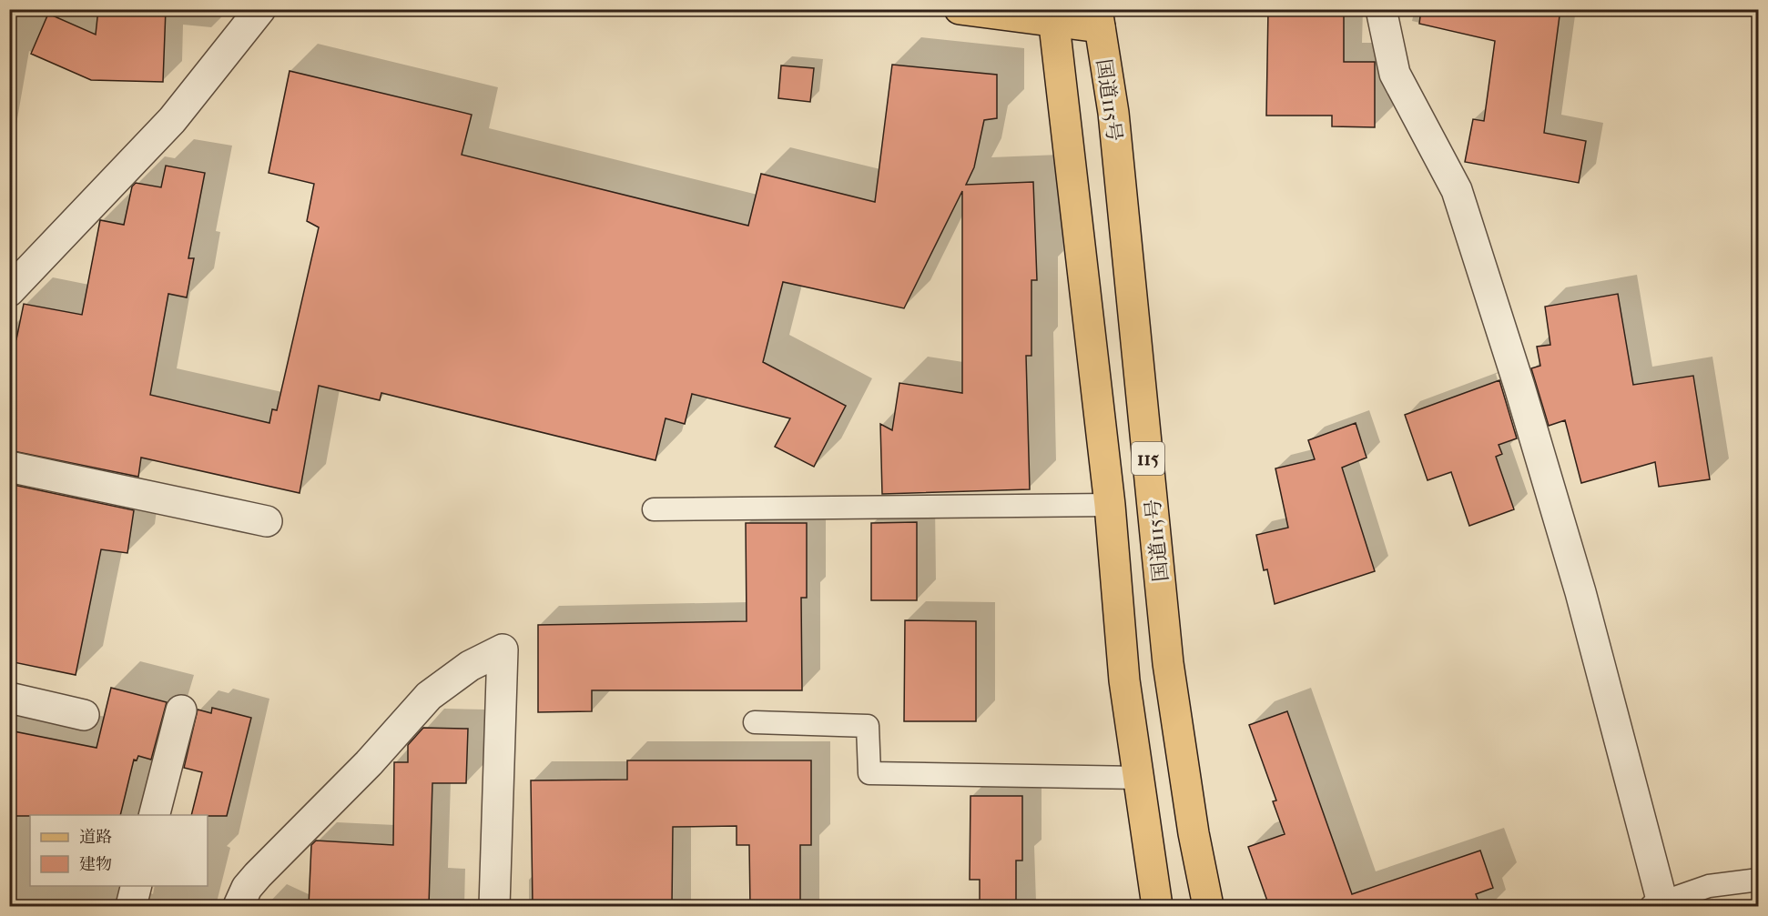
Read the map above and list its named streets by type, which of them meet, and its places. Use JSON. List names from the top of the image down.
{
  "streets": {
    "main road": ["国道115号", "115"]
  },
  "legend": ["道路", "建物"]
}
